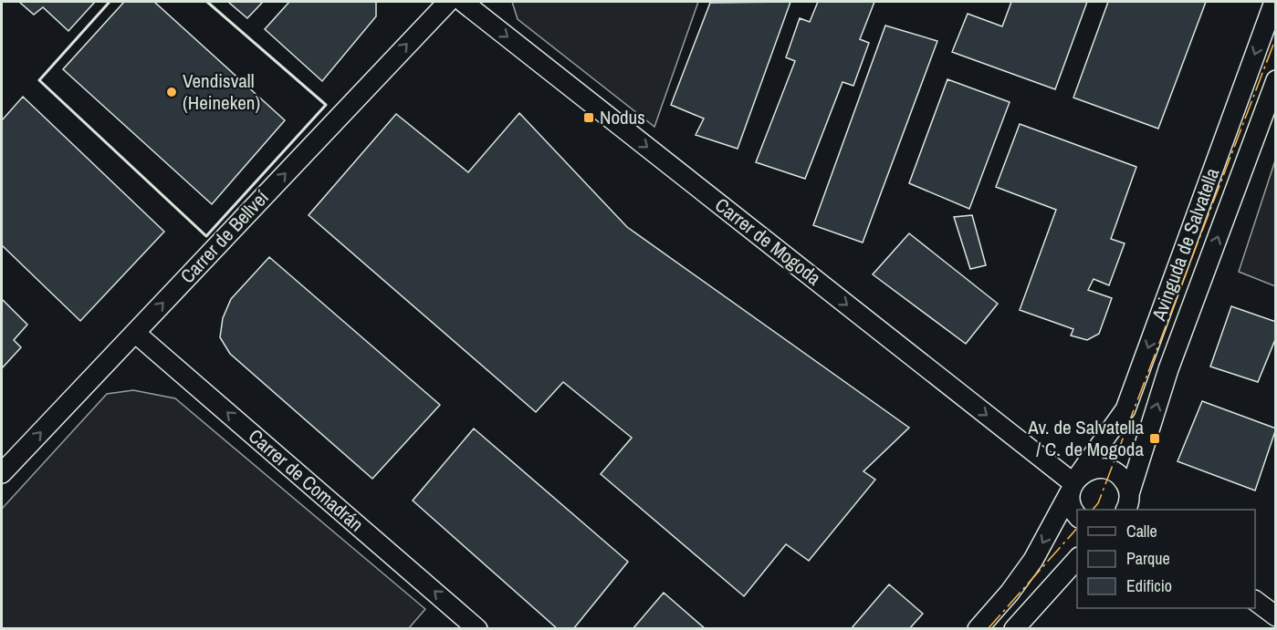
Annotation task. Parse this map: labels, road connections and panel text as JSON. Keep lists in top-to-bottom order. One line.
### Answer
{"streets":{"street":["Carrer de Bellveí","Carrer de Mogoda","Avinguda de Salvatella","Carrer de Comadrán"]},"crossings":[["Carrer de Bellveí","Carrer de Comadrán"],["Carrer de Mogoda","Avinguda de Salvatella"]],"one_way":["Carrer de Bellveí","Carrer de Mogoda","Carrer de Comadrán"],"places":{"other":["Vendisvall (Heineken)"],"transit":["Nodus","Av. de Salvatella / C. de Mogoda"]},"legend":["Calle","Parque","Edificio"]}
